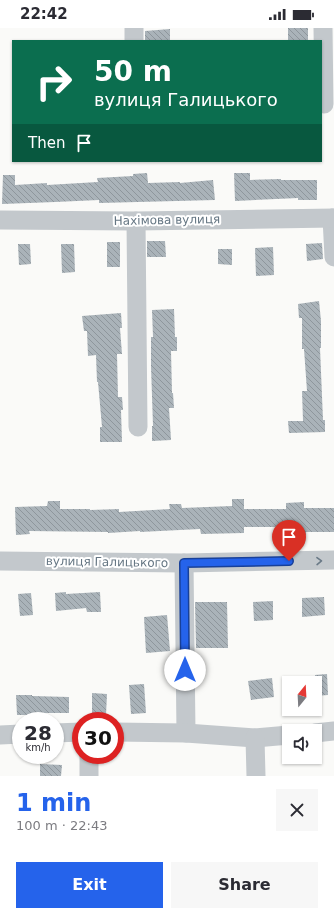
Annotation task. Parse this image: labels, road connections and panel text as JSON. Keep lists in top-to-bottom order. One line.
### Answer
{"streets":{"street":["Нахімова вулиця","вулиця Галицького"]},"one_way":["вулиця Галицького"],"north":"top","page":{"status":"22:42","turn":["50 m","вулиця Галицького"],"then":"Then","speed":"28 km/h","limit":"30","heading":["1 min","100 m · 22:43"],"buttons":["Exit","Share"]}}
